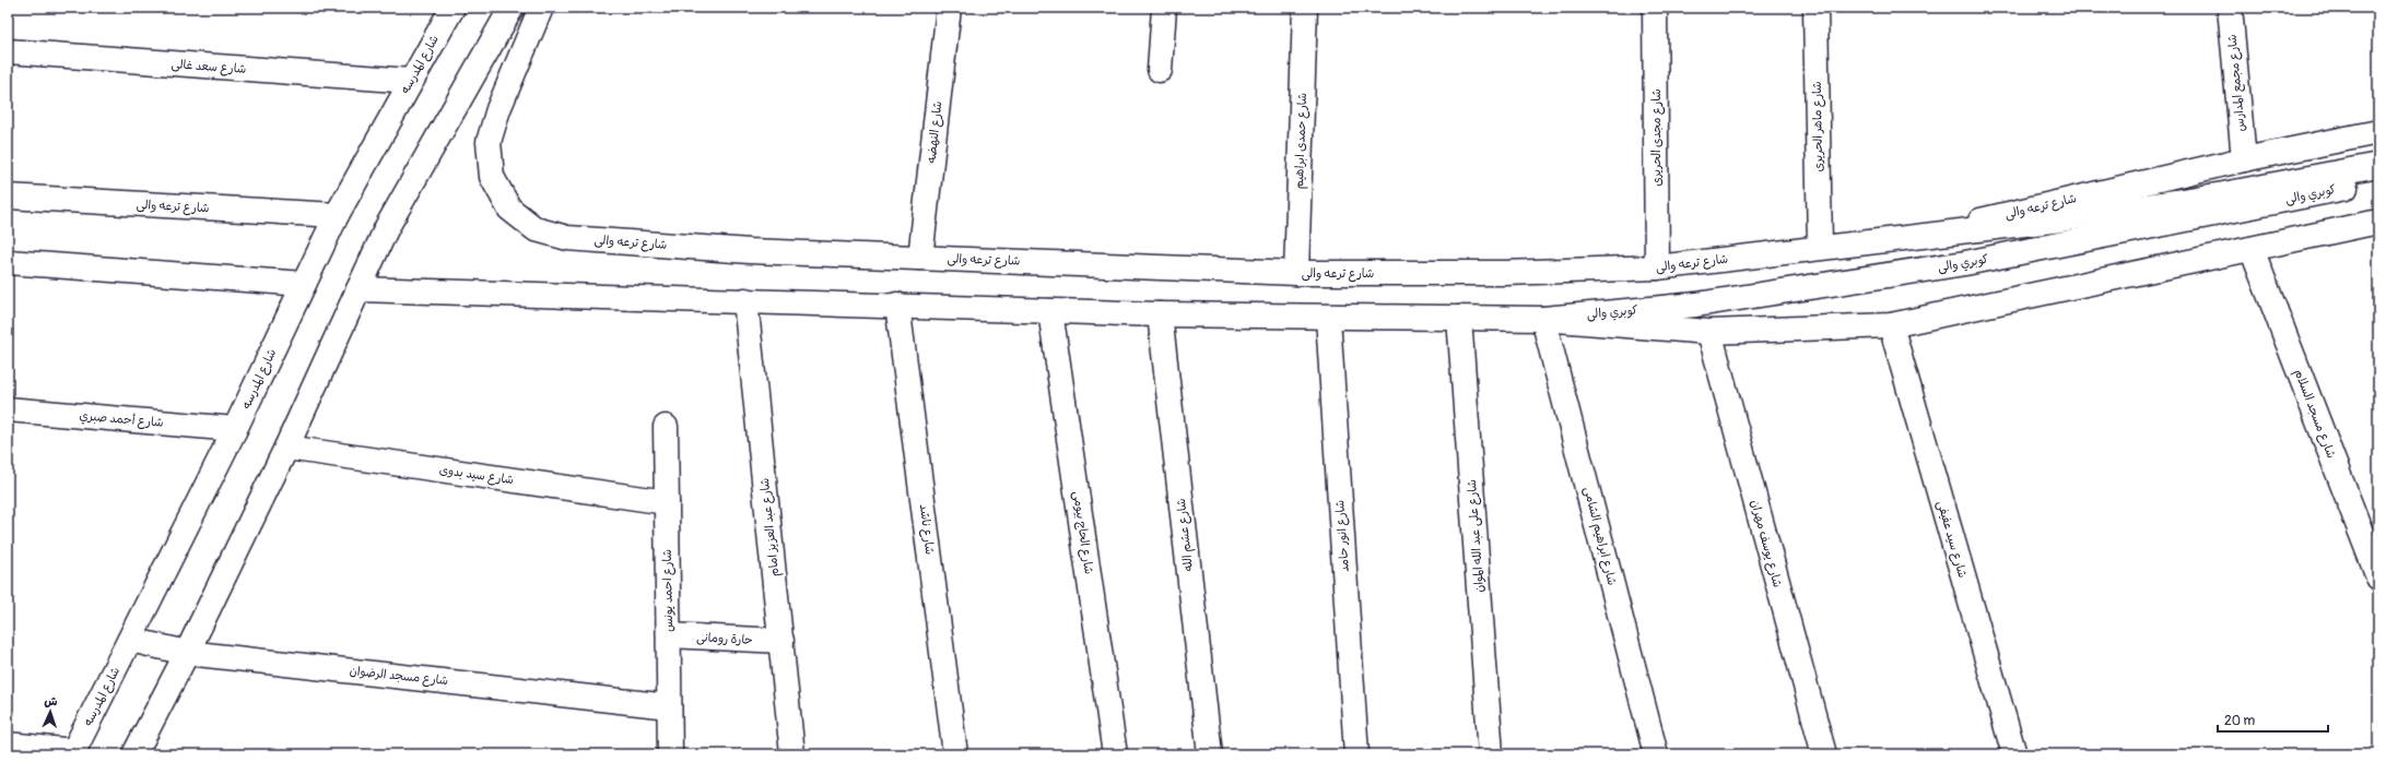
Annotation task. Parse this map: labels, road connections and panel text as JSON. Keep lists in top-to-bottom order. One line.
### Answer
{"streets":{"street":["شارع المدرسه","شارع سعد غالى","شارع مجمع المدارس","شارع ماهر الحريرى","شارع النهضه","شارع مجدى الحريرى","شارع حمدى ابراهيم","كوبري والى","شارع ترعه والى","شارع مسجد السلام","شارع أحمد صبري","شارع سيد بدوى","شارع عبد العزيز امام","شارع ناشد","شارع الحاج بيومى","شارع عشم الله","شارع انور حامد","شارع على عبد الله الموان","شارع ابراهيم الشامى","شارع سيد عفيفى","شارع يوسف مهران","شارع احمد يونس","حارة رومانى","شارع مسجد الرضوان"]},"crossings":[["شارع المدرسه","شارع سعد غالى"],["شارع المدرسه","شارع ترعه والى"],["شارع المدرسه","شارع أحمد صبري"],["شارع المدرسه","شارع مسجد الرضوان"],["شارع مجمع المدارس","شارع ترعه والى"],["شارع ماهر الحريرى","شارع ترعه والى"],["شارع النهضه","شارع ترعه والى"],["شارع مجدى الحريرى","شارع ترعه والى"],["شارع حمدى ابراهيم","شارع ترعه والى"],["كوبري والى","شارع ترعه والى"],["كوبري والى","شارع ابراهيم الشامى"],["شارع سيد بدوى","شارع احمد يونس"],["شارع عبد العزيز امام","حارة رومانى"],["شارع احمد يونس","حارة رومانى"],["شارع احمد يونس","شارع مسجد الرضوان"]],"scale_bar":"20 m","north":"top"}
